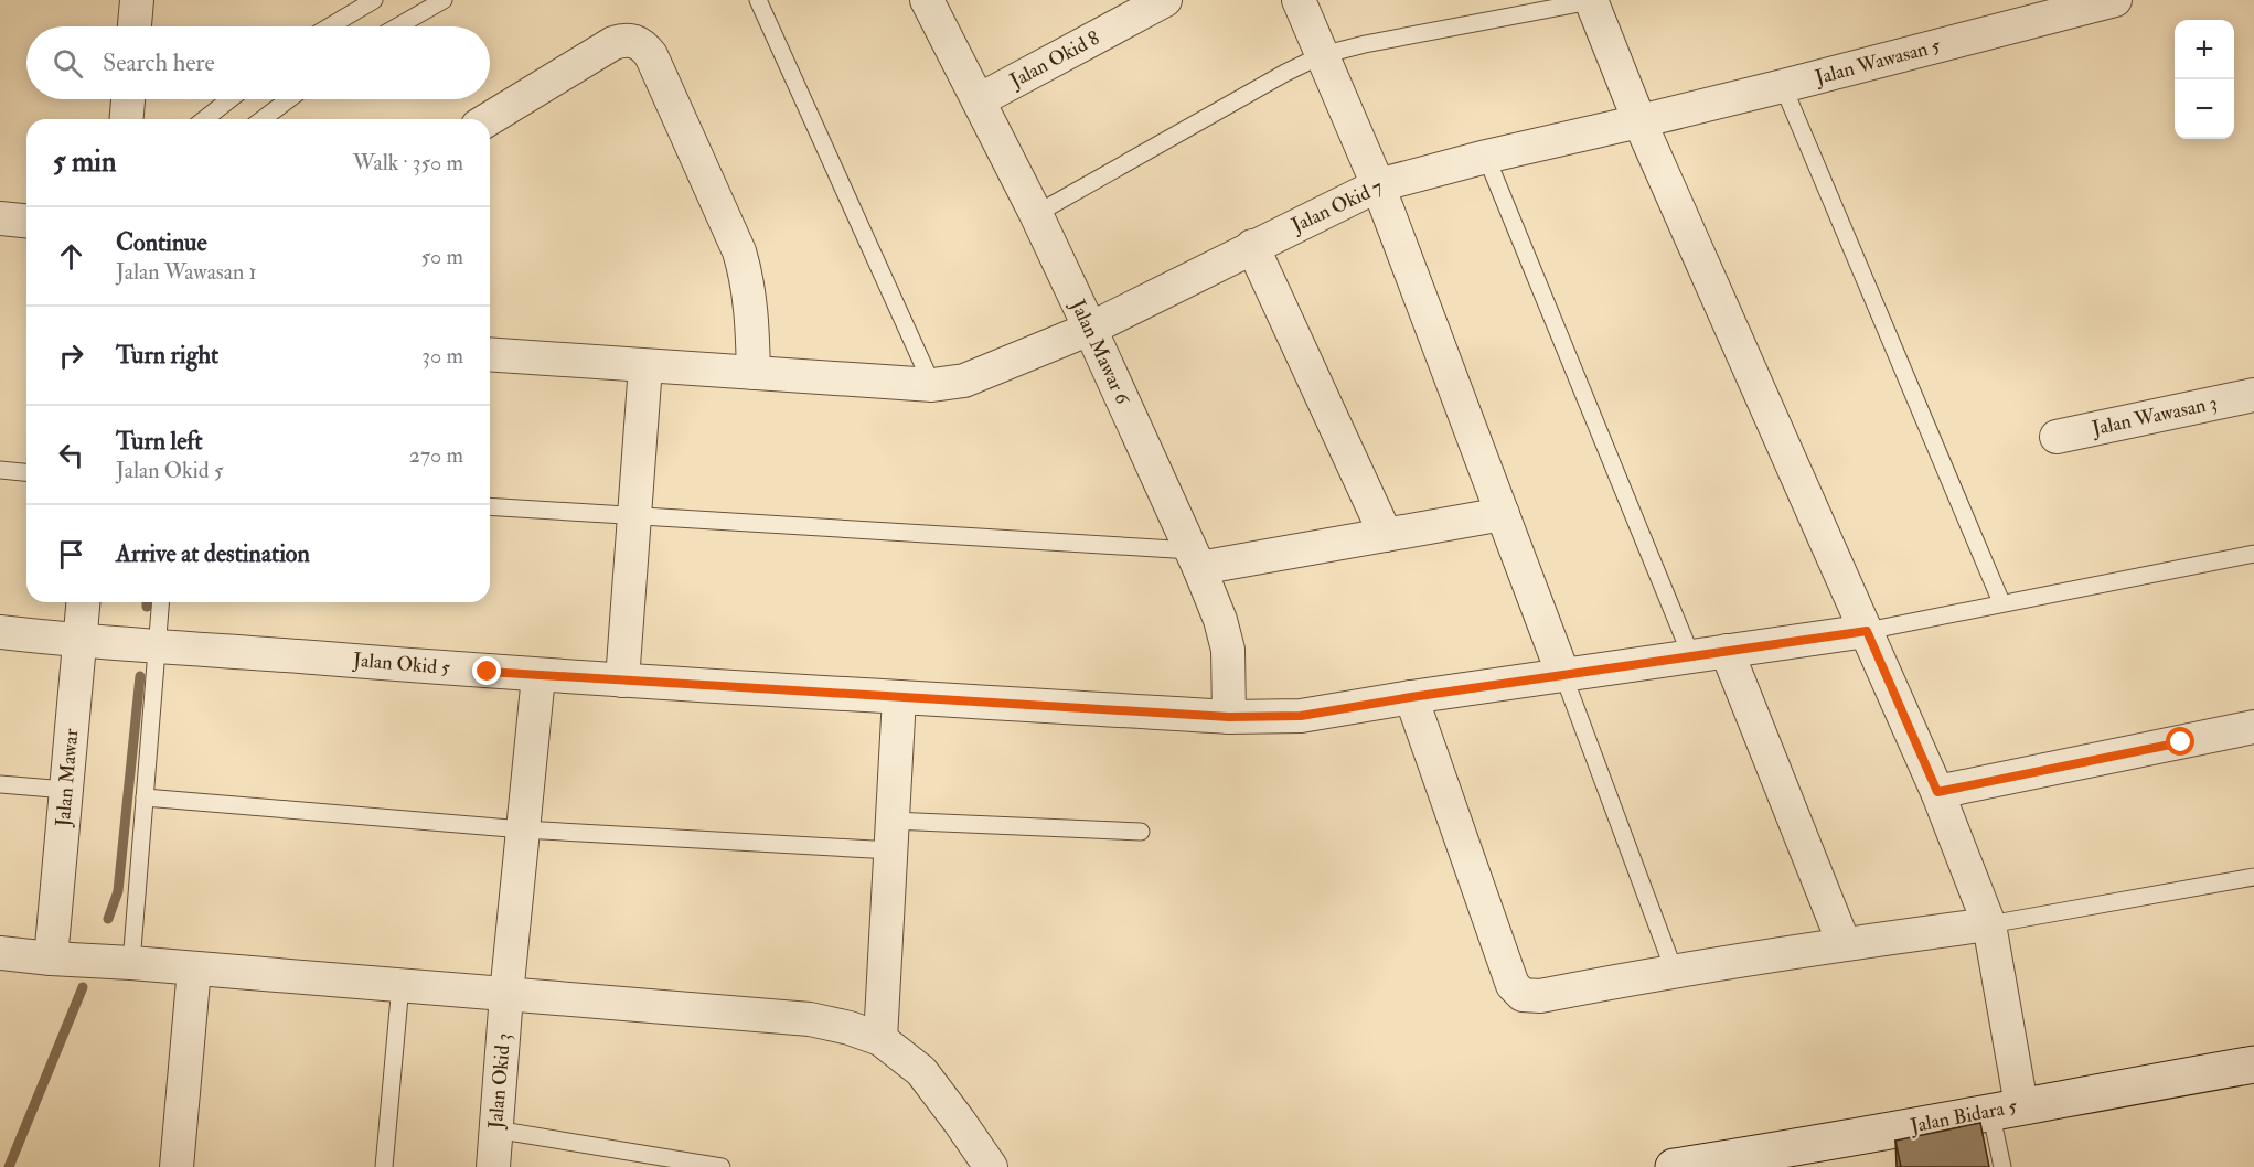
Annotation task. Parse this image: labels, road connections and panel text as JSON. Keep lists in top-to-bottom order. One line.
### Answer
{"streets":{"street":["Jalan Okid 8","Jalan Wawasan 5","Jalan Okid 7","Jalan Mawar 6","Jalan Wawasan 3","Jalan Okid 5","Jalan Mawar","Jalan Okid 3","Jalan Bidara 5"]},"crossings":[["Jalan Okid 8","Jalan Mawar 6"],["Jalan Wawasan 5","Jalan Okid 7"],["Jalan Okid 7","Jalan Mawar 6"],["Jalan Mawar 6","Jalan Okid 5"],["Jalan Okid 5","Jalan Mawar"],["Jalan Okid 5","Jalan Okid 3"]],"page":{"map_buttons":["+","−"],"search":"Search here","heading":["5 min","Walk · 350 m"],"list":[["Continue","Jalan Wawasan 1","50 m"],["Turn right","30 m"],["Turn left","Jalan Okid 5","270 m"],"Arrive at destination"]}}
